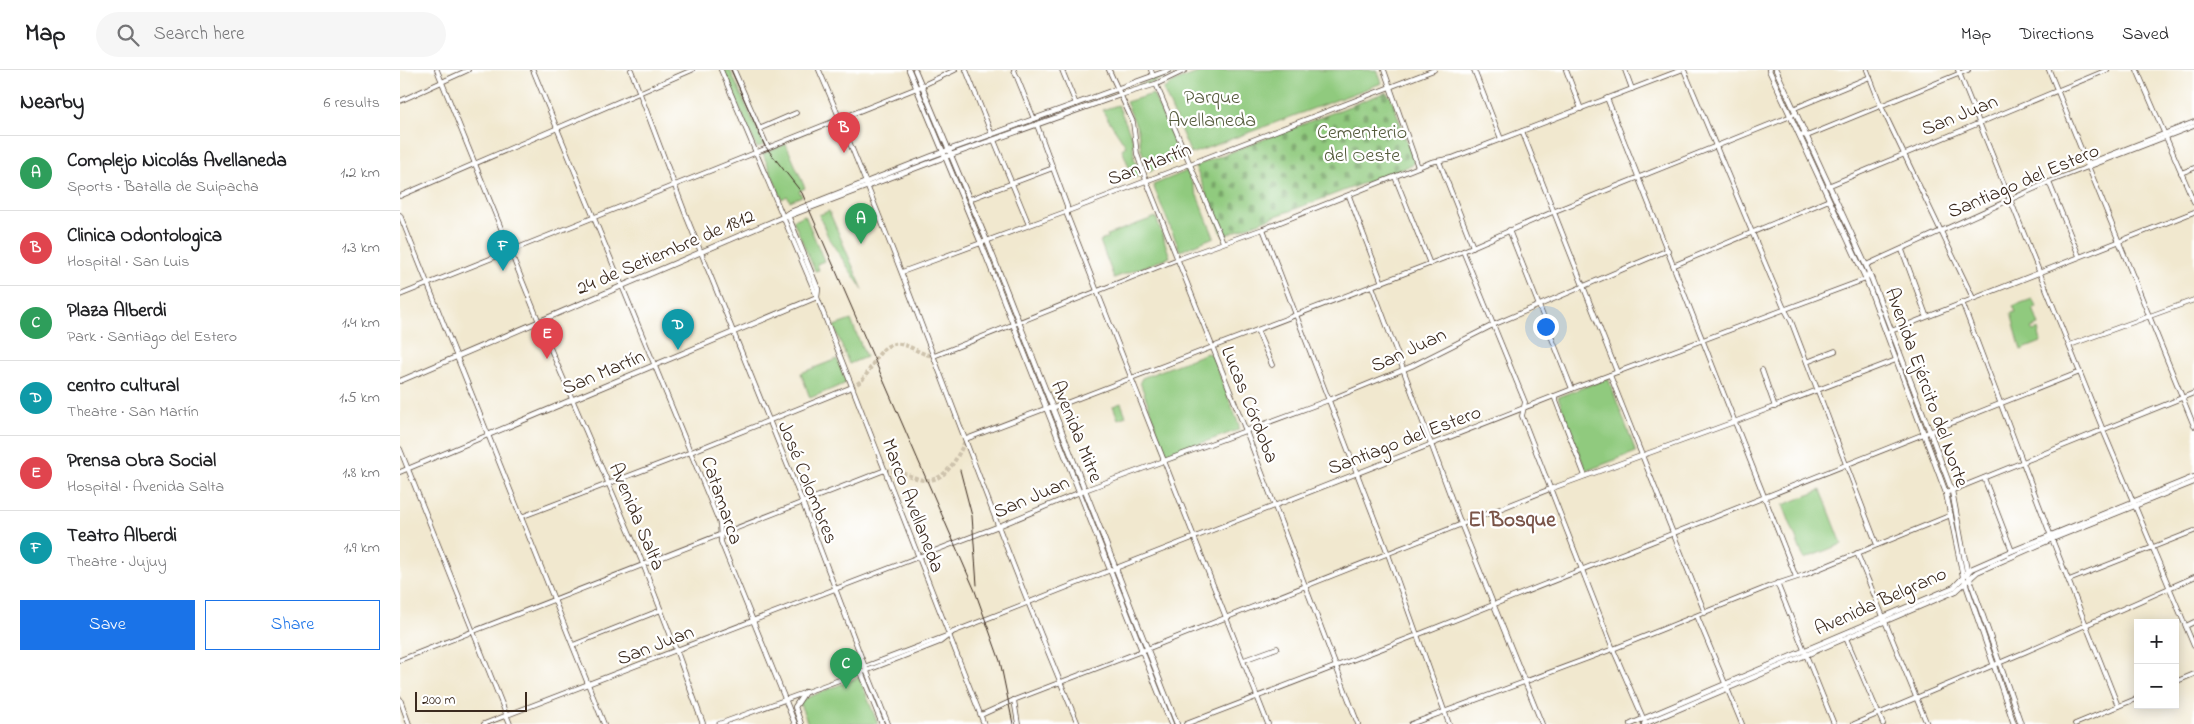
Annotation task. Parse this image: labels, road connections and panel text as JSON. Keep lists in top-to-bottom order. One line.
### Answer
{"streets":{"main road":["San Martín","24 de Setiembre de 1812","Avenida Ejército del Norte","Avenida Mitre","José Colombres","Catamarca","Marco Avellaneda","Avenida Salta","Avenida Belgrano"],"street":["San Juan","Santiago del Estero","Lucas Córdoba"]},"crossings":[["San Juan","Avenida Ejército del Norte"],["San Juan","Lucas Córdoba"],["San Juan","Avenida Mitre"],["San Juan","José Colombres"],["San Juan","Catamarca"],["San Juan","Marco Avellaneda"],["San Juan","Avenida Salta"],["San Martín","Lucas Córdoba"],["San Martín","Avenida Mitre"],["San Martín","José Colombres"],["San Martín","Catamarca"],["San Martín","Marco Avellaneda"],["San Martín","Avenida Salta"],["Santiago del Estero","Avenida Ejército del Norte"],["Santiago del Estero","Lucas Córdoba"],["Santiago del Estero","Avenida Mitre"],["Santiago del Estero","José Colombres"],["Santiago del Estero","Catamarca"],["Santiago del Estero","Marco Avellaneda"],["24 de Setiembre de 1812","Lucas Córdoba"],["24 de Setiembre de 1812","Avenida Mitre"],["24 de Setiembre de 1812","José Colombres"],["24 de Setiembre de 1812","Catamarca"],["24 de Setiembre de 1812","Marco Avellaneda"],["24 de Setiembre de 1812","Avenida Salta"],["Avenida Ejército del Norte","Avenida Belgrano"]],"districts":["El Bosque"],"parks":["Parque Avellaneda","Cementerio del Oeste"],"scale_bar":"200 m","page":{"header":"Map","search":"Search here","nav":["Map","Directions","Saved"],"heading":["Nearby","6 results"],"pins":["B","A","F","D","E","C"],"list":[{"mark":"A","name":"Complejo Nicolás Avellaneda","note":"Sports · Batalla de Suipacha","value":"1.2 km"},{"mark":"B","name":"Clinica Odontologica","note":"Hospital · San Luis","value":"1.3 km"},{"mark":"C","name":"Plaza Alberdi","note":"Park · Santiago del Estero","value":"1.4 km"},{"mark":"D","name":"centro cultural","note":"Theatre · San Martín","value":"1.5 km"},{"mark":"E","name":"Prensa Obra Social","note":"Hospital · Avenida Salta","value":"1.8 km"},{"mark":"F","name":"Teatro Alberdi","note":"Theatre · Jujuy","value":"1.9 km"}],"buttons":["Save","Share"],"map_buttons":["+","−"],"scale":"200 m"}}
